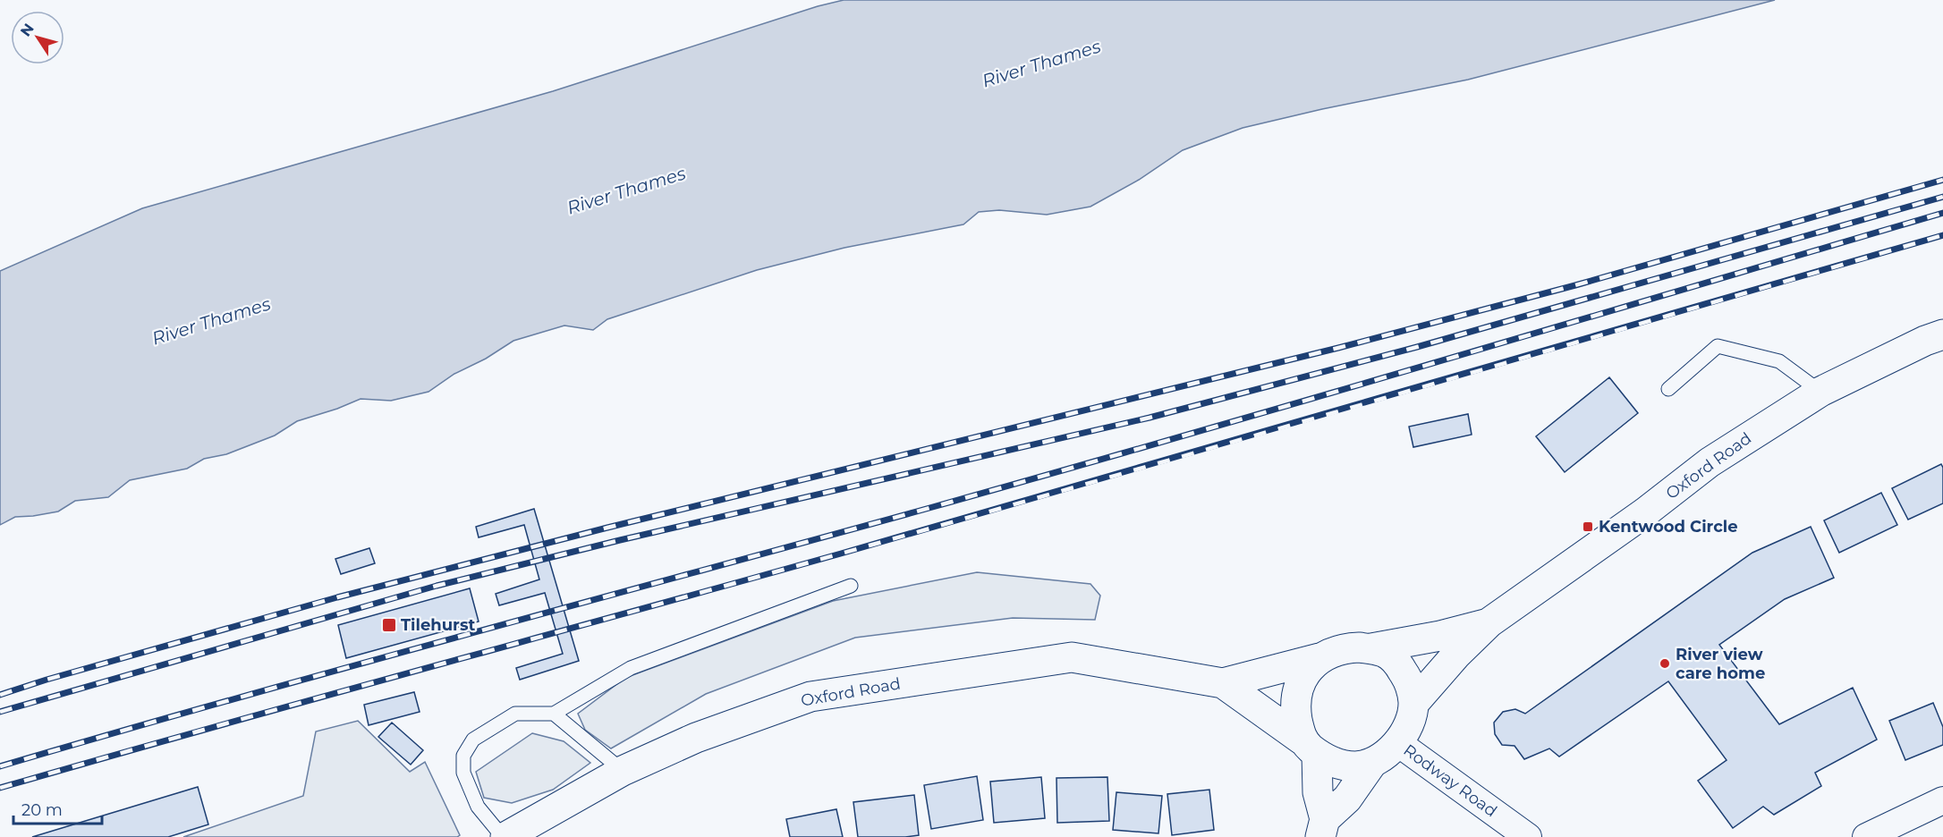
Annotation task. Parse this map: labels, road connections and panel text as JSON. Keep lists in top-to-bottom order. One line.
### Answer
{"streets":{"main road":["Oxford Road"],"street":["Rodway Road"]},"crossings":[["Oxford Road","Rodway Road"]],"water":["River Thames"],"places":{"transit":["Kentwood Circle","Tilehurst"],"other":["River view care home"]},"scale_bar":"20 m","north":"top left"}
